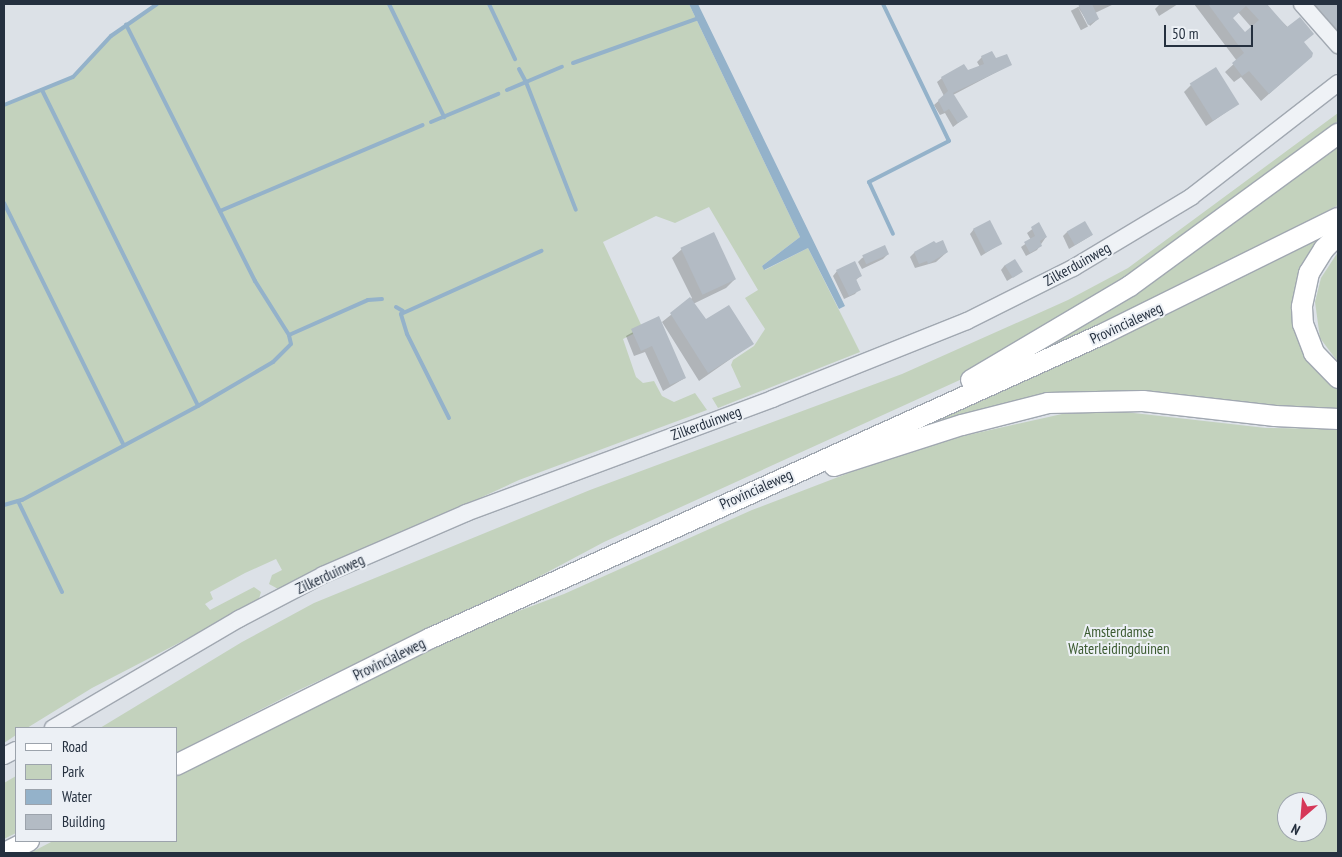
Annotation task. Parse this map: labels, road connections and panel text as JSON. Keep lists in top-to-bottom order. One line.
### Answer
{"streets":{"main road":["Provincialeweg"],"street":["Zilkerduinweg"]},"parks":["Amsterdamse Waterleidingduinen"],"legend":["Road","Park","Water","Building"],"scale_bar":"50 m","north":"bottom left"}
